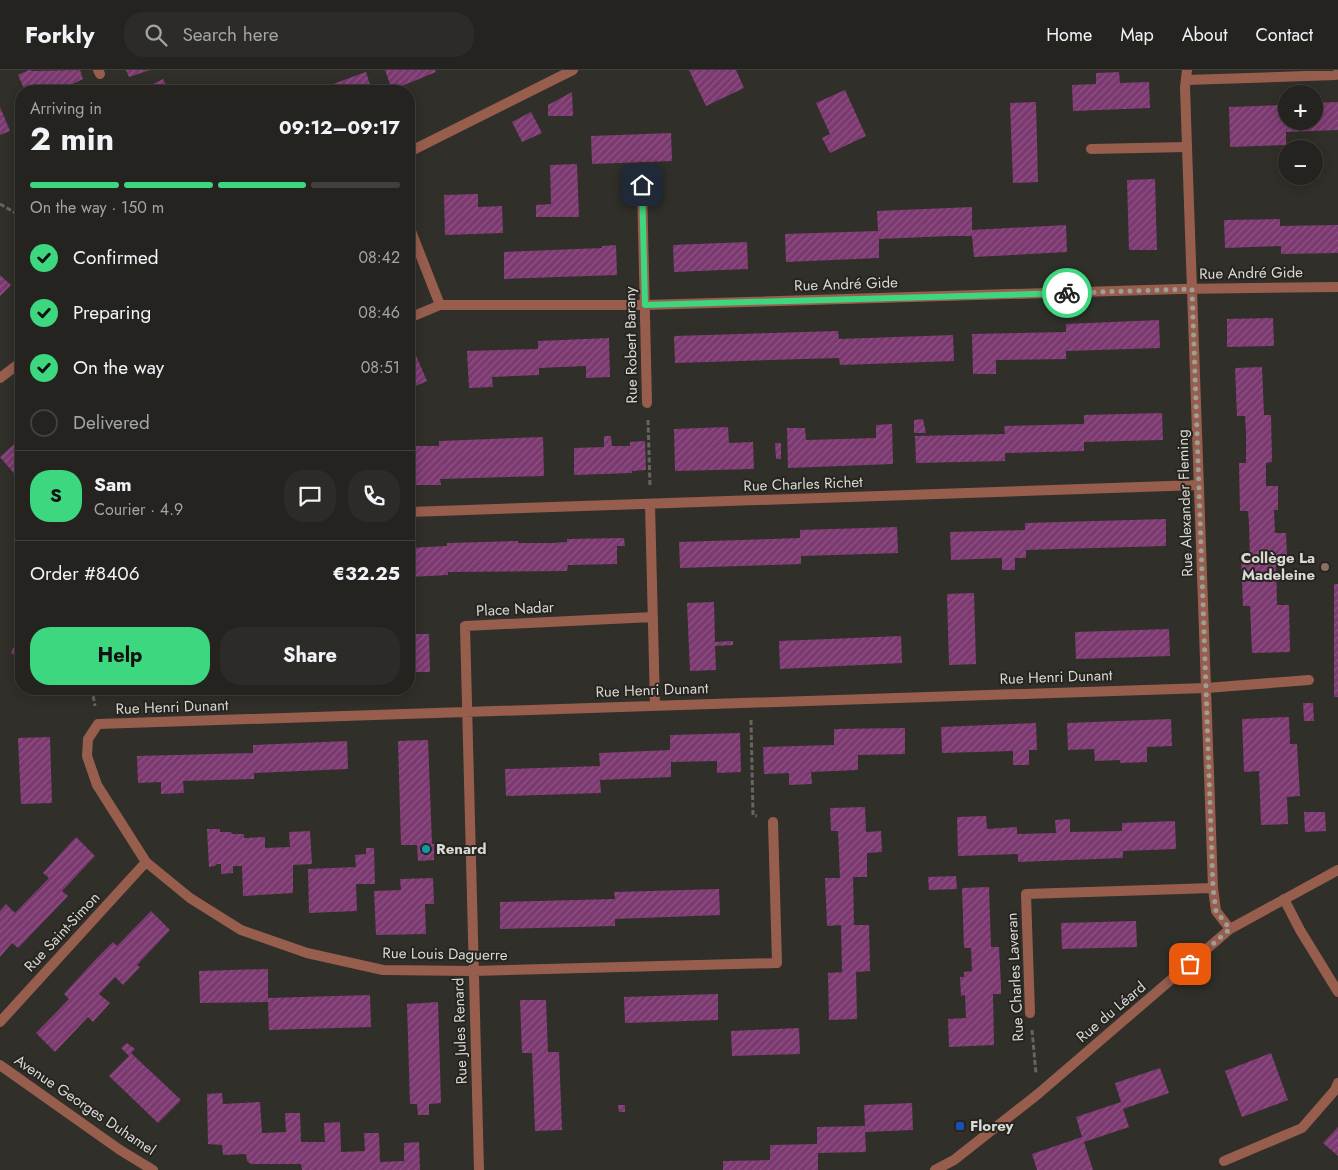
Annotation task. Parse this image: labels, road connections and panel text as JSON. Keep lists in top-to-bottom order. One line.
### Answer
{"streets":{"street":["Rue André Gide","Rue Robert Barany","Rue Charles Richet","Rue Alexander Fleming","Place Nadar","Rue Henri Dunant","Rue Saint-Simon","Rue Louis Daguerre","Rue Charles Laveran","Rue du Léard","Rue Jules Renard","Avenue Georges Duhamel"]},"crossings":[["Rue André Gide","Rue Robert Barany"],["Rue André Gide","Rue Alexander Fleming"],["Rue Robert Barany","Rue Charles Richet"],["Rue Charles Richet","Rue Alexander Fleming"],["Rue Alexander Fleming","Rue Henri Dunant"],["Rue Alexander Fleming","Rue Charles Laveran"],["Rue Alexander Fleming","Rue du Léard"],["Place Nadar","Rue Henri Dunant"],["Place Nadar","Rue Jules Renard"],["Rue Henri Dunant","Rue Louis Daguerre"],["Rue Henri Dunant","Rue Jules Renard"],["Rue Saint-Simon","Rue Louis Daguerre"],["Rue Louis Daguerre","Rue Jules Renard"],["Rue Charles Laveran","Rue du Léard"]],"places":{"other":["Collège La Madeleine","Renard"],"transit":["Florey"]},"page":{"header":"Forkly","search":"Search here","nav":["Home","Map","About","Contact"],"map_buttons":["+","−"],"heading":["2 min","Arriving in","09:12–09:17"],"panel":["Sam","Courier · 4.9","Order #8406","€32.25"],"bar":"On the way · 150 m","list":[["Confirmed","08:42"],["Preparing","08:46"],["On the way","08:51"],"Delivered"],"round":"S","buttons":["Help","Share"]}}
